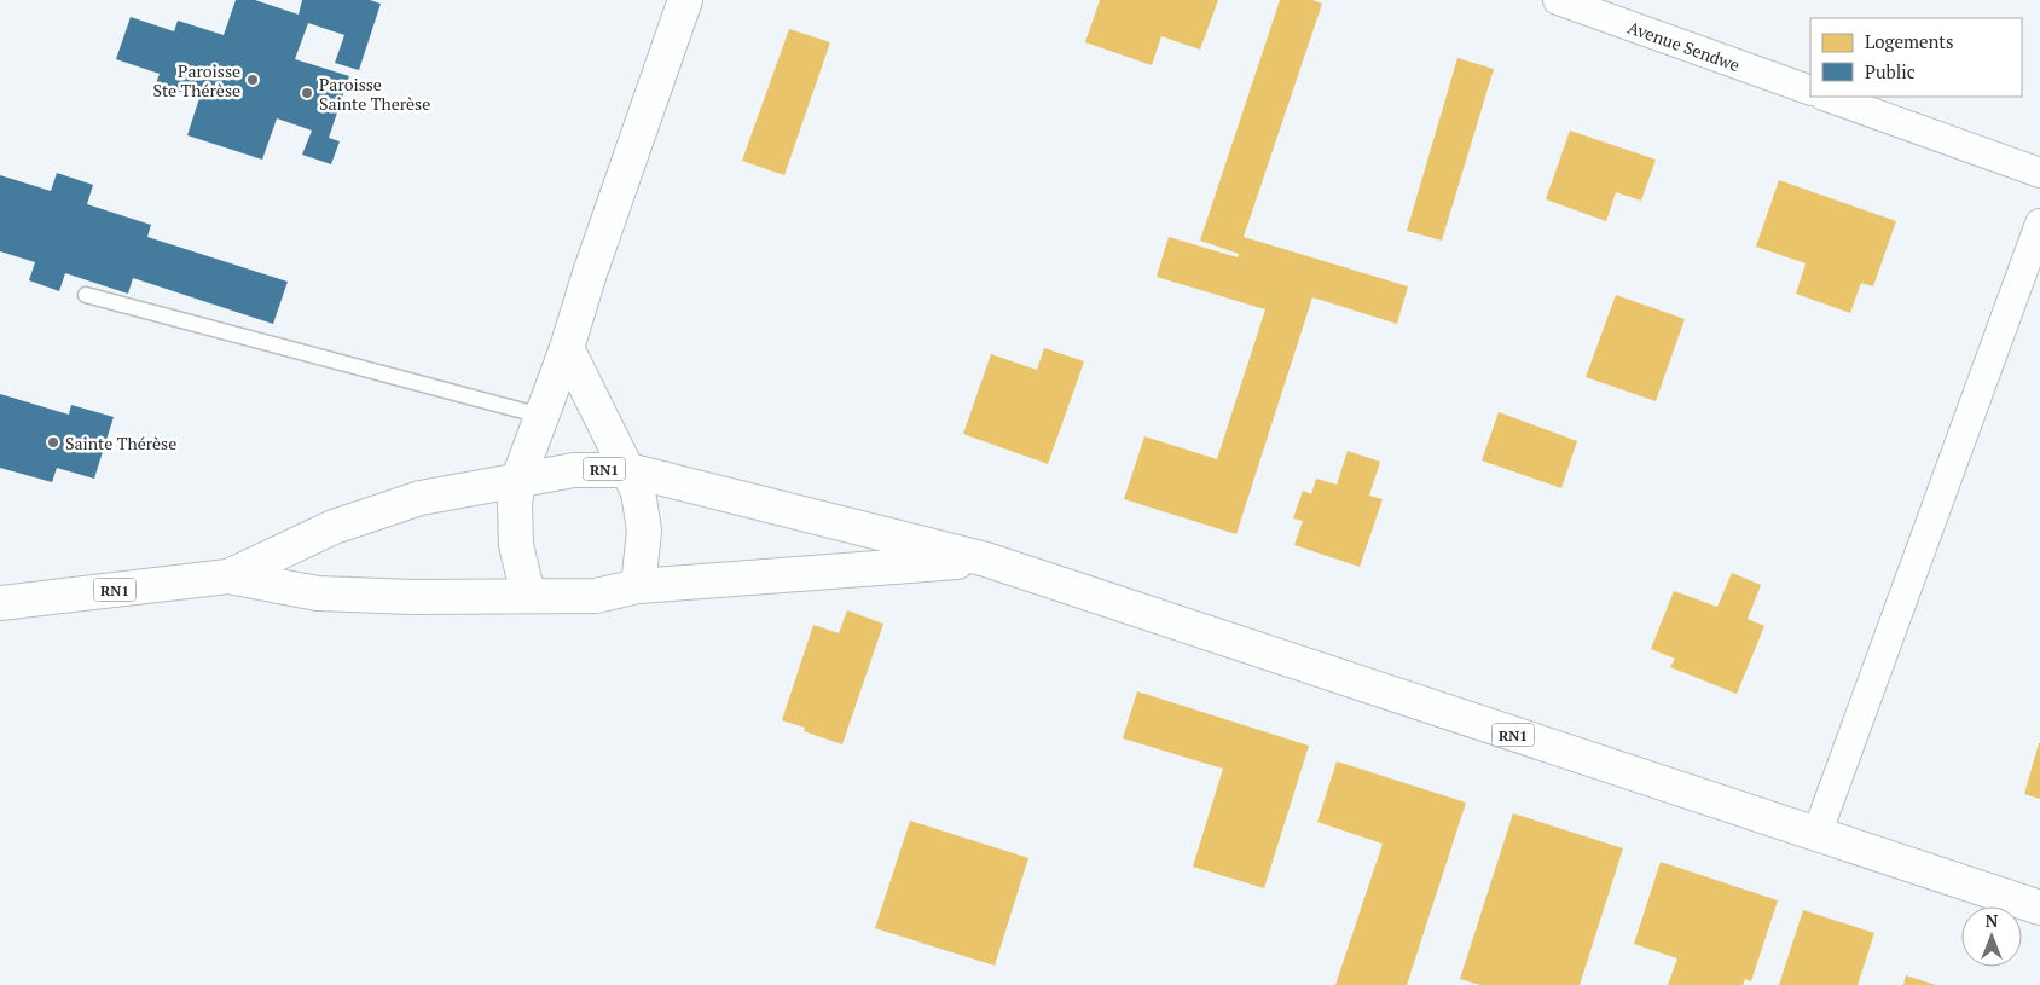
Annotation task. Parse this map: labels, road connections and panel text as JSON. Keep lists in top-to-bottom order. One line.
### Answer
{"streets":{"main road":["RN1"],"street":["Avenue Sendwe"]},"places":["Paroisse Ste Thérèse","Paroisse Sainte Therèse","Sainte Thérèse"],"legend":["Logements","Public"],"north":"top"}
